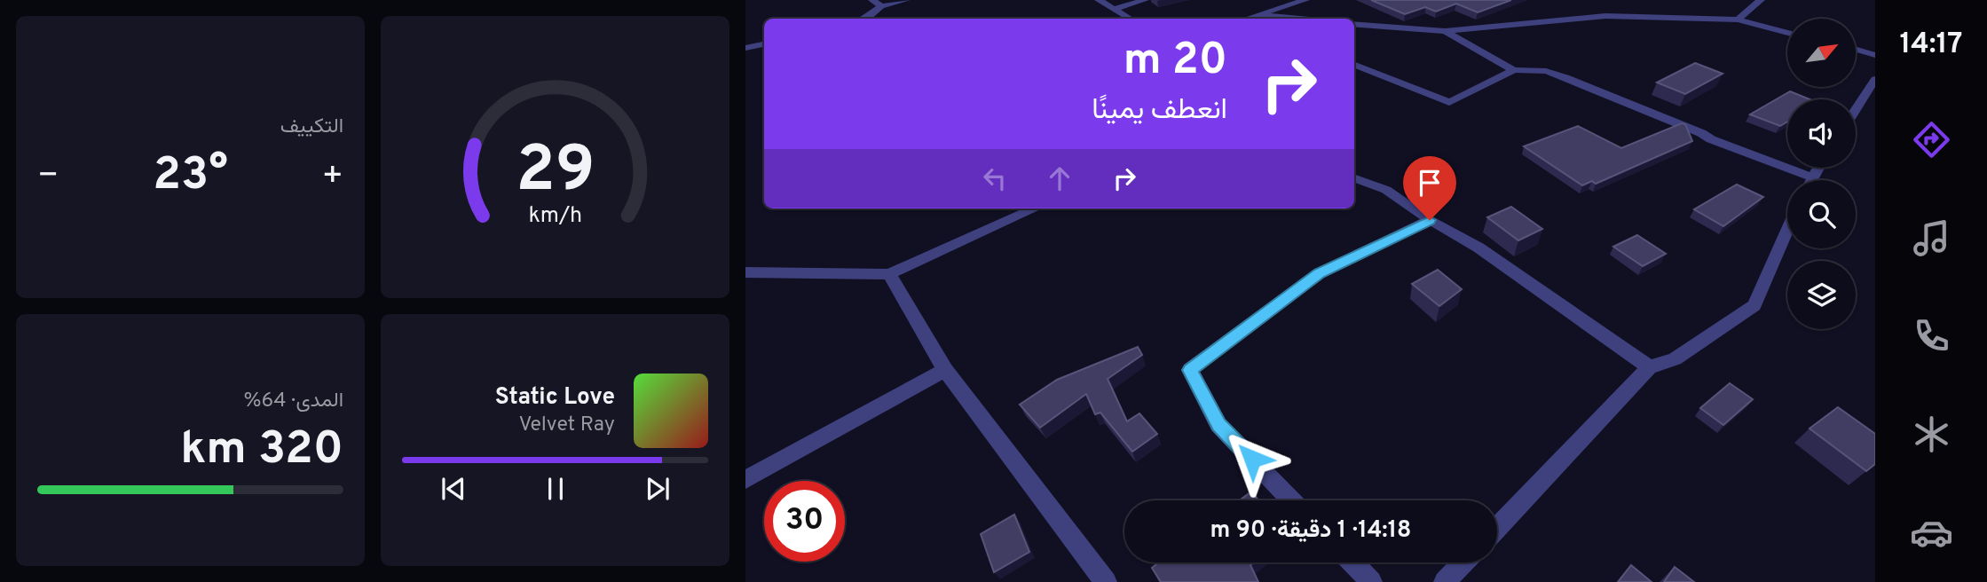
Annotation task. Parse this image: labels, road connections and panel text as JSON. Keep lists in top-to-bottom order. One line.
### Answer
{"north":"top right","page":{"tabs":"14:17","tile":["التكييف",["المدى · 64%","320 km"]],"turn":["20 m","انعطف يمينًا"],"heat":["−","23°","+"],"song":["Static Love","Velvet Ray"],"limit":"30","trip":"14:18 · 1 دقيقة · 90 m","gauge":["29","km/h"]}}
